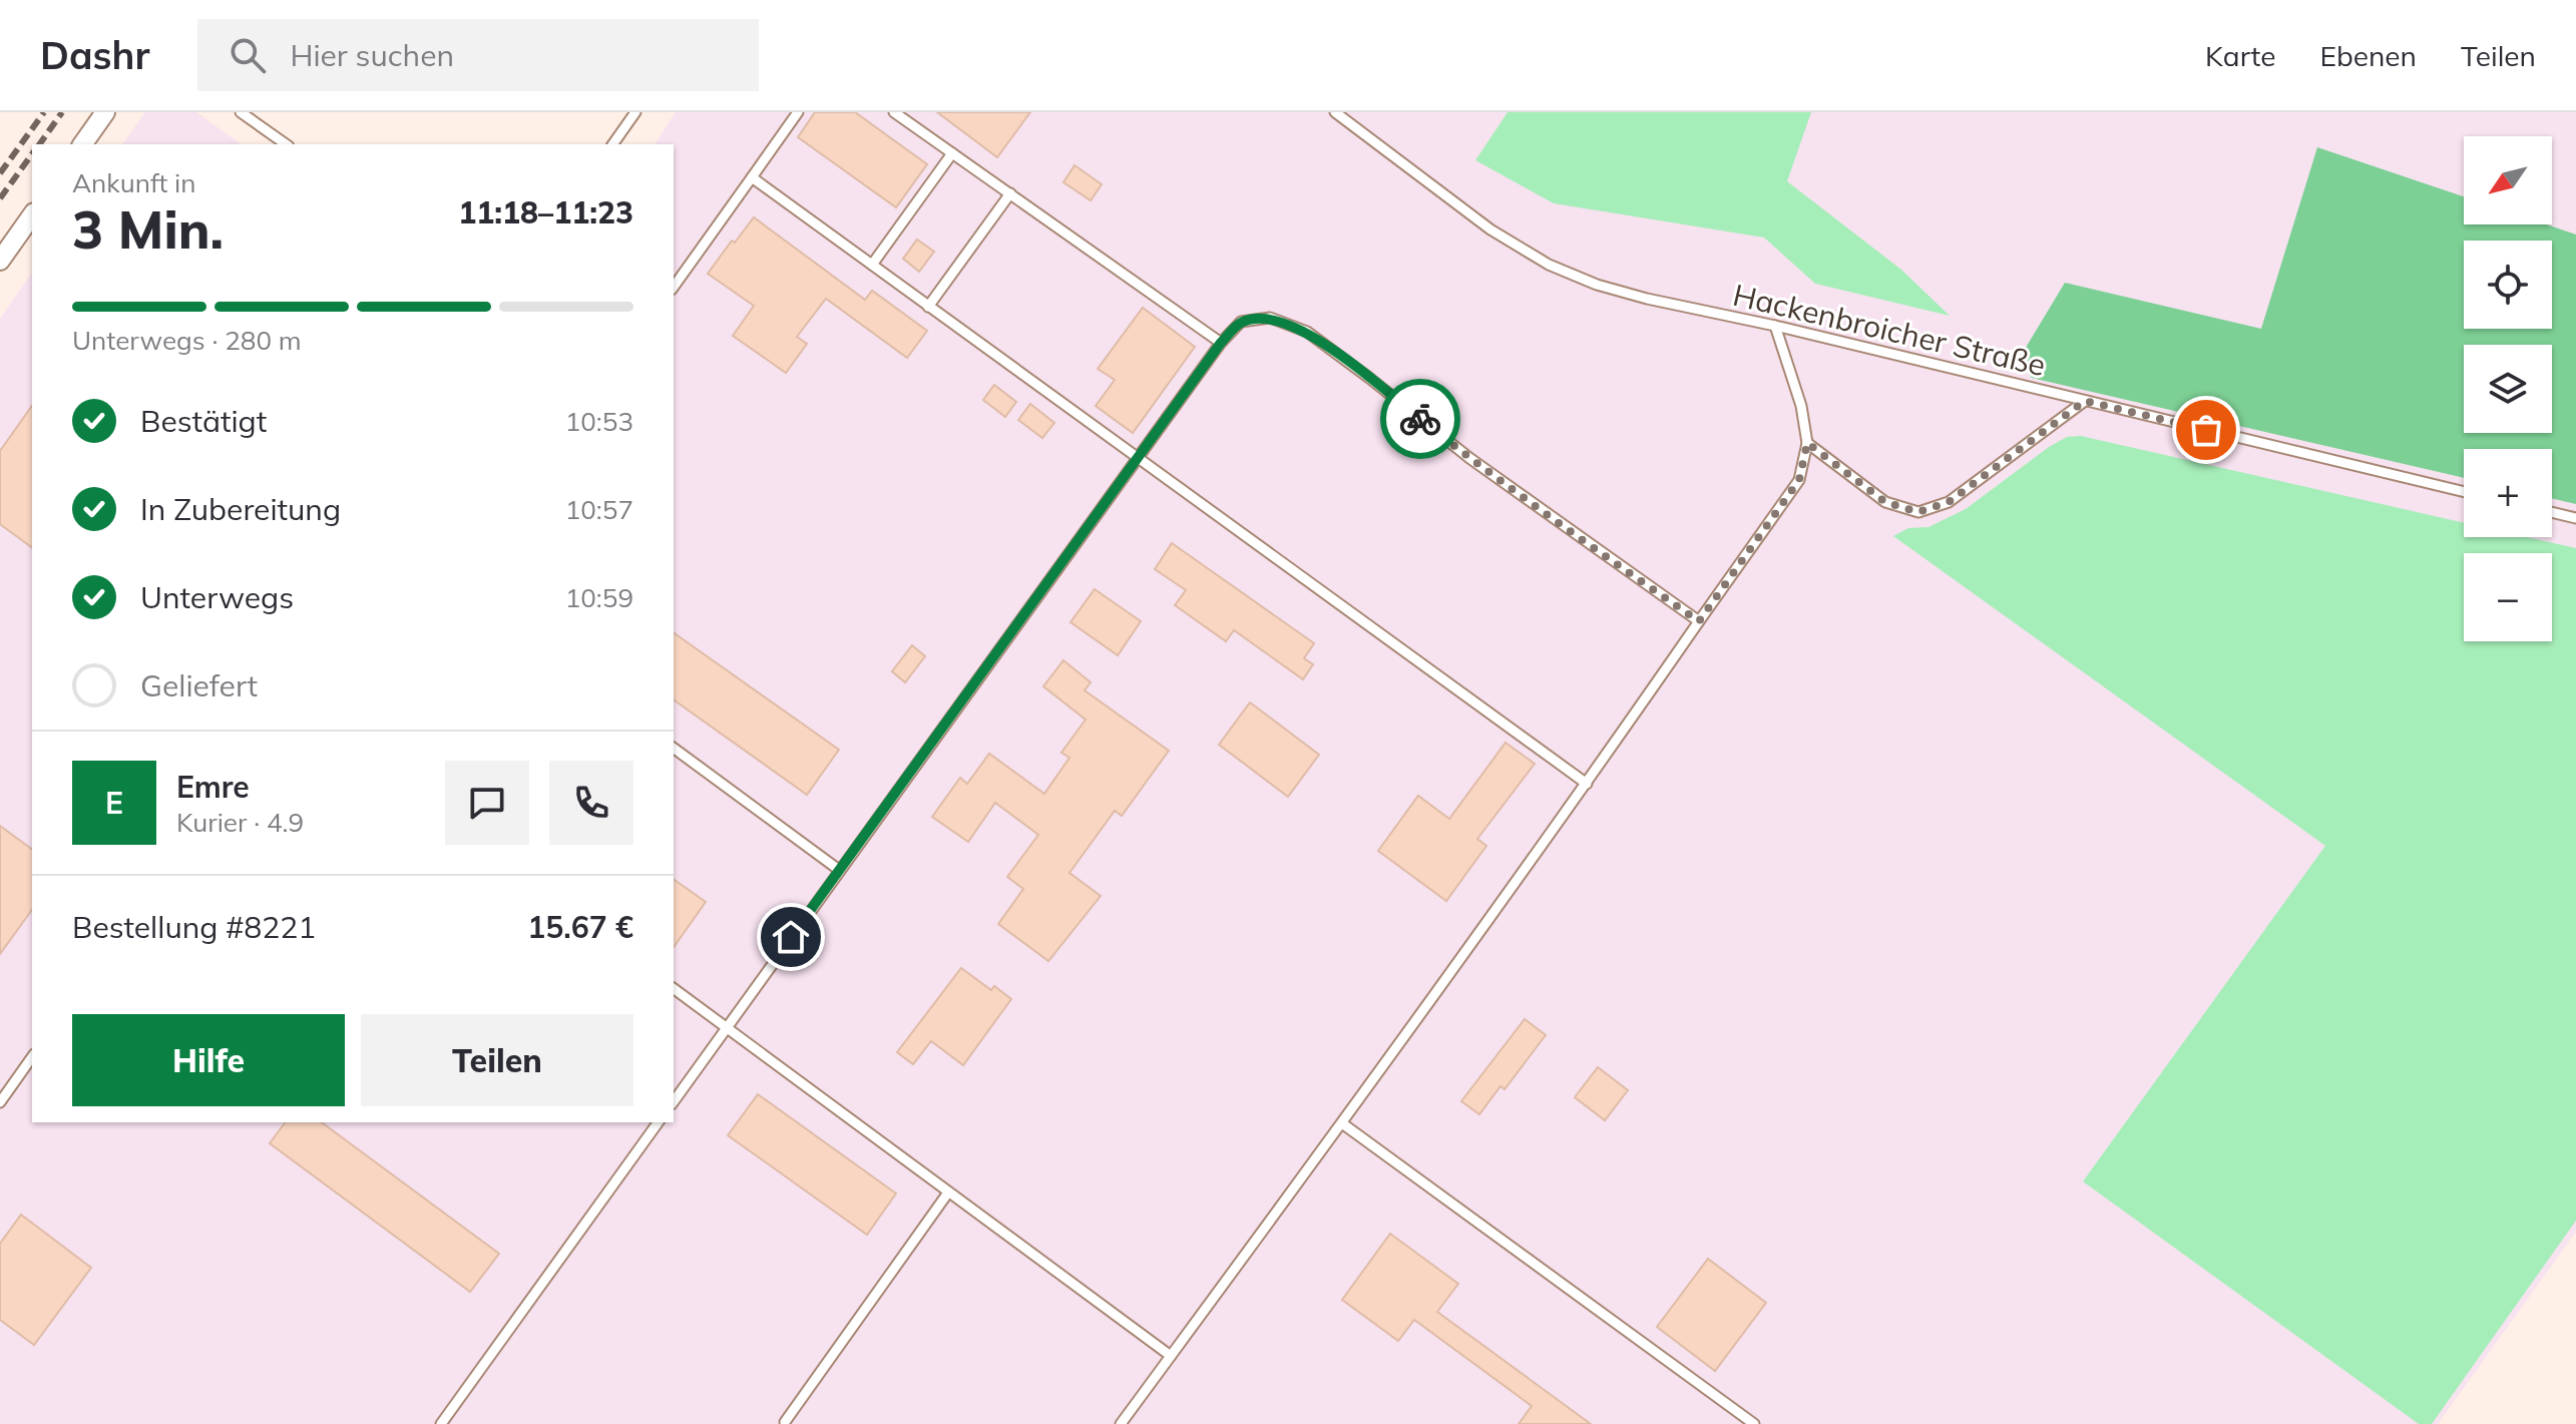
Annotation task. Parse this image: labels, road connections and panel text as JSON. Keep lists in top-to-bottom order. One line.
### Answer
{"streets":{"lane":["Hackenbroicher Straße"]},"north":"bottom left","page":{"header":"Dashr","search":"Hier suchen","nav":["Karte","Ebenen","Teilen"],"map_buttons":["+","−"],"heading":["3 Min.","Ankunft in","11:18–11:23"],"panel":["Emre","Kurier · 4.9","Bestellung #8221","15.67 €"],"bar":"Unterwegs · 280 m","list":[["Bestätigt","10:53"],["In Zubereitung","10:57"],["Unterwegs","10:59"],"Geliefert"],"round":"E","buttons":["Hilfe","Teilen"]}}
